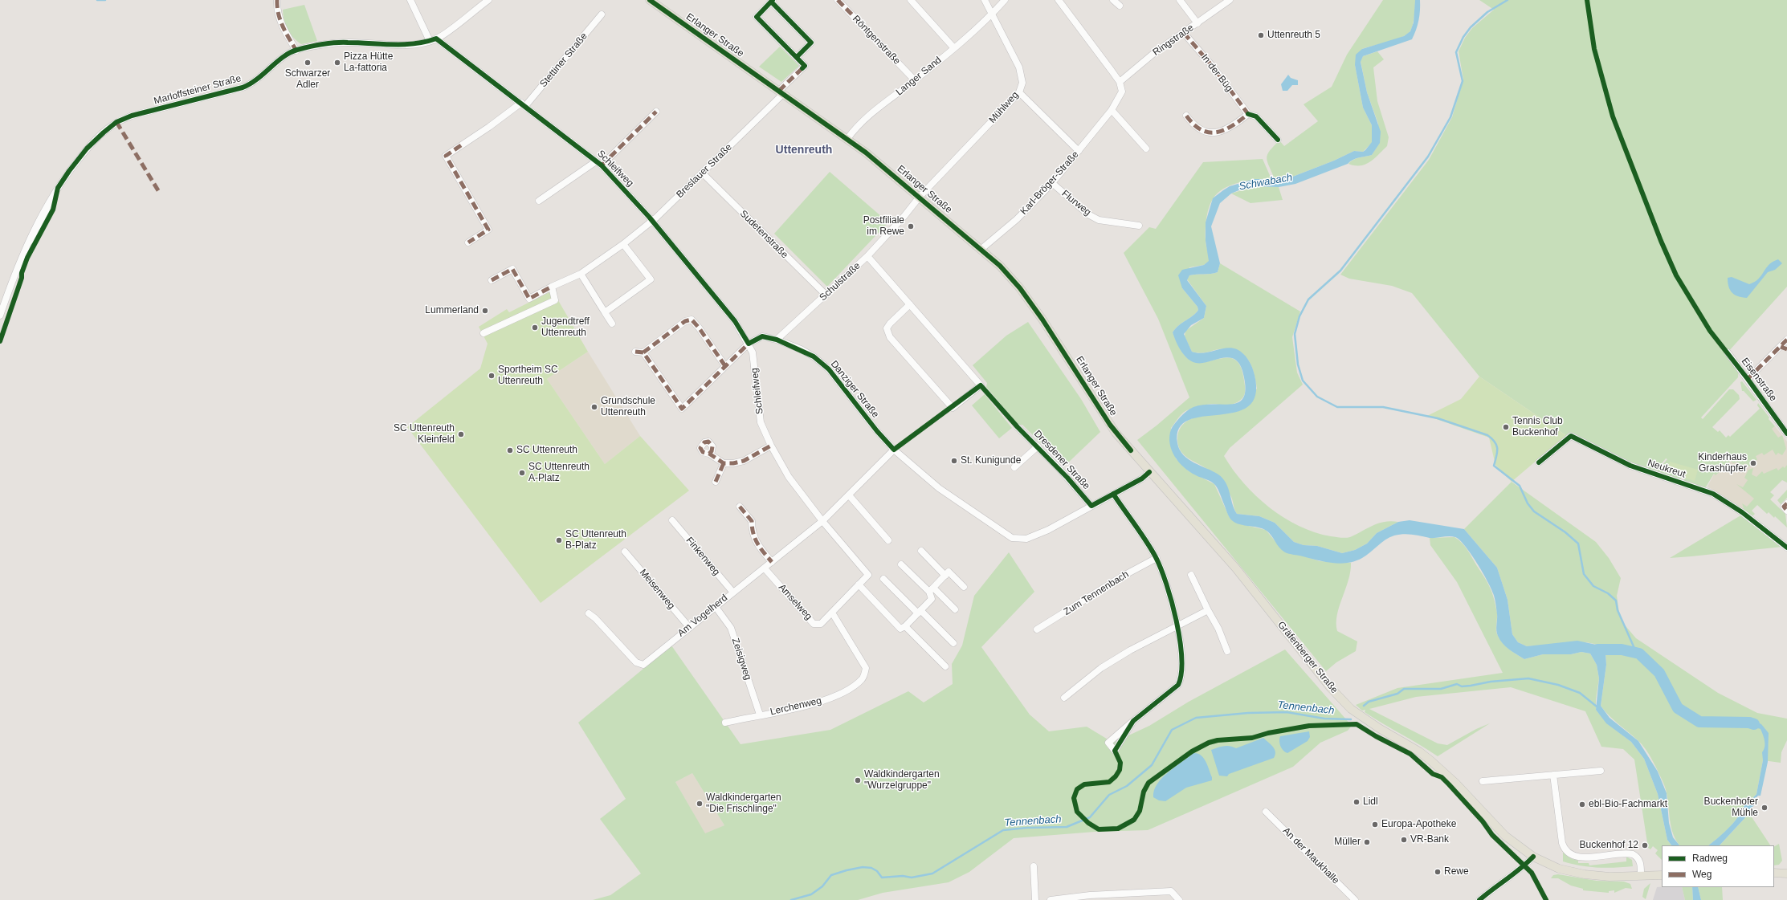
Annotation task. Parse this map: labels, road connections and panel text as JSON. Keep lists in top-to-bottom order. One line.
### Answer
{"streets":{"main road":["Erlanger Straße","Gräfenberger Straße"],"street":["Röntgenstraße","Ringstraße","Stettiner Straße","In der Büg","Langer Sand","Marloffsteiner Straße","Mühlweg","Schleifweg","Breslauer Straße","Karl-Bröger-Straße","Flurweg","Sudetenstraße","Schulstraße","Eisenstraße","Danziger Straße","Dresdener Straße","Neukreut","Finkenweg","Meisenweg","Zum Tennenbach","Amselweg","Am Vogelherd","Zeisigweg","Lerchenweg","An der Maukhalle"]},"crossings":[["Erlanger Straße","Langer Sand"],["Erlanger Straße","Mühlweg"],["Erlanger Straße","Breslauer Straße"],["Erlanger Straße","Karl-Bröger-Straße"],["Erlanger Straße","Schulstraße"],["Erlanger Straße","Danziger Straße"],["Erlanger Straße","Gräfenberger Straße"],["Röntgenstraße","Langer Sand"],["Ringstraße","In der Büg"],["Ringstraße","Karl-Bröger-Straße"],["Stettiner Straße","Schleifweg"],["Langer Sand","Mühlweg"],["Marloffsteiner Straße","Schleifweg"],["Mühlweg","Schulstraße"],["Schleifweg","Breslauer Straße"],["Schleifweg","Amselweg"],["Schleifweg","Am Vogelherd"],["Breslauer Straße","Sudetenstraße"],["Karl-Bröger-Straße","Flurweg"],["Sudetenstraße","Schulstraße"],["Schulstraße","Danziger Straße"],["Danziger Straße","Dresdener Straße"],["Danziger Straße","Am Vogelherd"],["Danziger Straße","Gräfenberger Straße"],["Finkenweg","Am Vogelherd"],["Meisenweg","Am Vogelherd"],["Amselweg","Am Vogelherd"],["Amselweg","Lerchenweg"],["Am Vogelherd","Zeisigweg"],["Zeisigweg","Lerchenweg"]],"districts":["Uttenreuth"],"water":["Schwabach","Tennenbach"],"places":["Uttenreuth 5","Schwarzer Adler","Pizza Hütte La-fattoria","Postfiliale im Rewe","Lummerland","Jugendtreff Uttenreuth","Sportheim SC Uttenreuth","Grundschule Uttenreuth","Tennis Club Buckenhof","SC Uttenreuth Kleinfeld","SC Uttenreuth","St. Kunigunde","Kinderhaus Grashüpfer","SC Uttenreuth A-Platz","SC Uttenreuth B-Platz","Waldkindergarten \"Wurzelgruppe\"","Lidl","Waldkindergarten \"Die Frischlinge\"","ebl-Bio-Fachmarkt","Buckenhofer Mühle","Europa-Apotheke","VR-Bank","Müller","Buckenhof 12","Rewe"],"legend":["Radweg","Weg"]}
